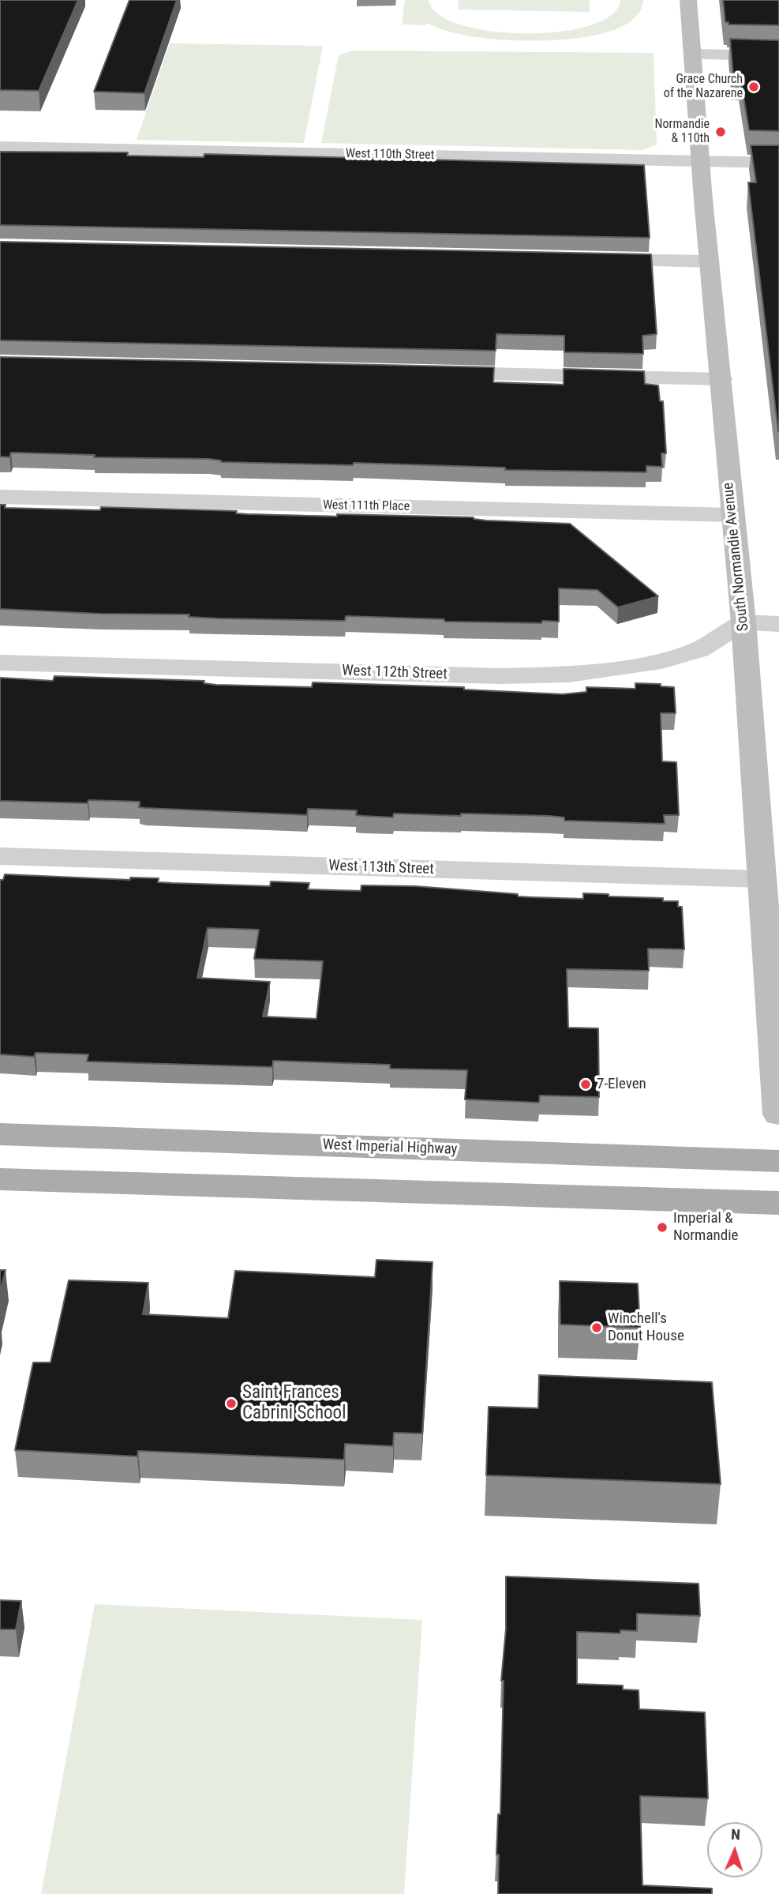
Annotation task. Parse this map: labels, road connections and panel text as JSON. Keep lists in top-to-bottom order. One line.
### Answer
{"streets":{"main road":["South Normandie Avenue","West Imperial Highway"],"street":["West 110th Street","West 111th Place","West 112th Street","West 113th Street"]},"crossings":[["West 110th Street","South Normandie Avenue"],["West 111th Place","South Normandie Avenue"],["South Normandie Avenue","West 112th Street"],["South Normandie Avenue","West 113th Street"]],"places":["Grace Church of the Nazarene","Normandie & 110th","7-Eleven","Imperial & Normandie","Winchell's Donut House","Saint Frances Cabrini School"],"north":"top"}
